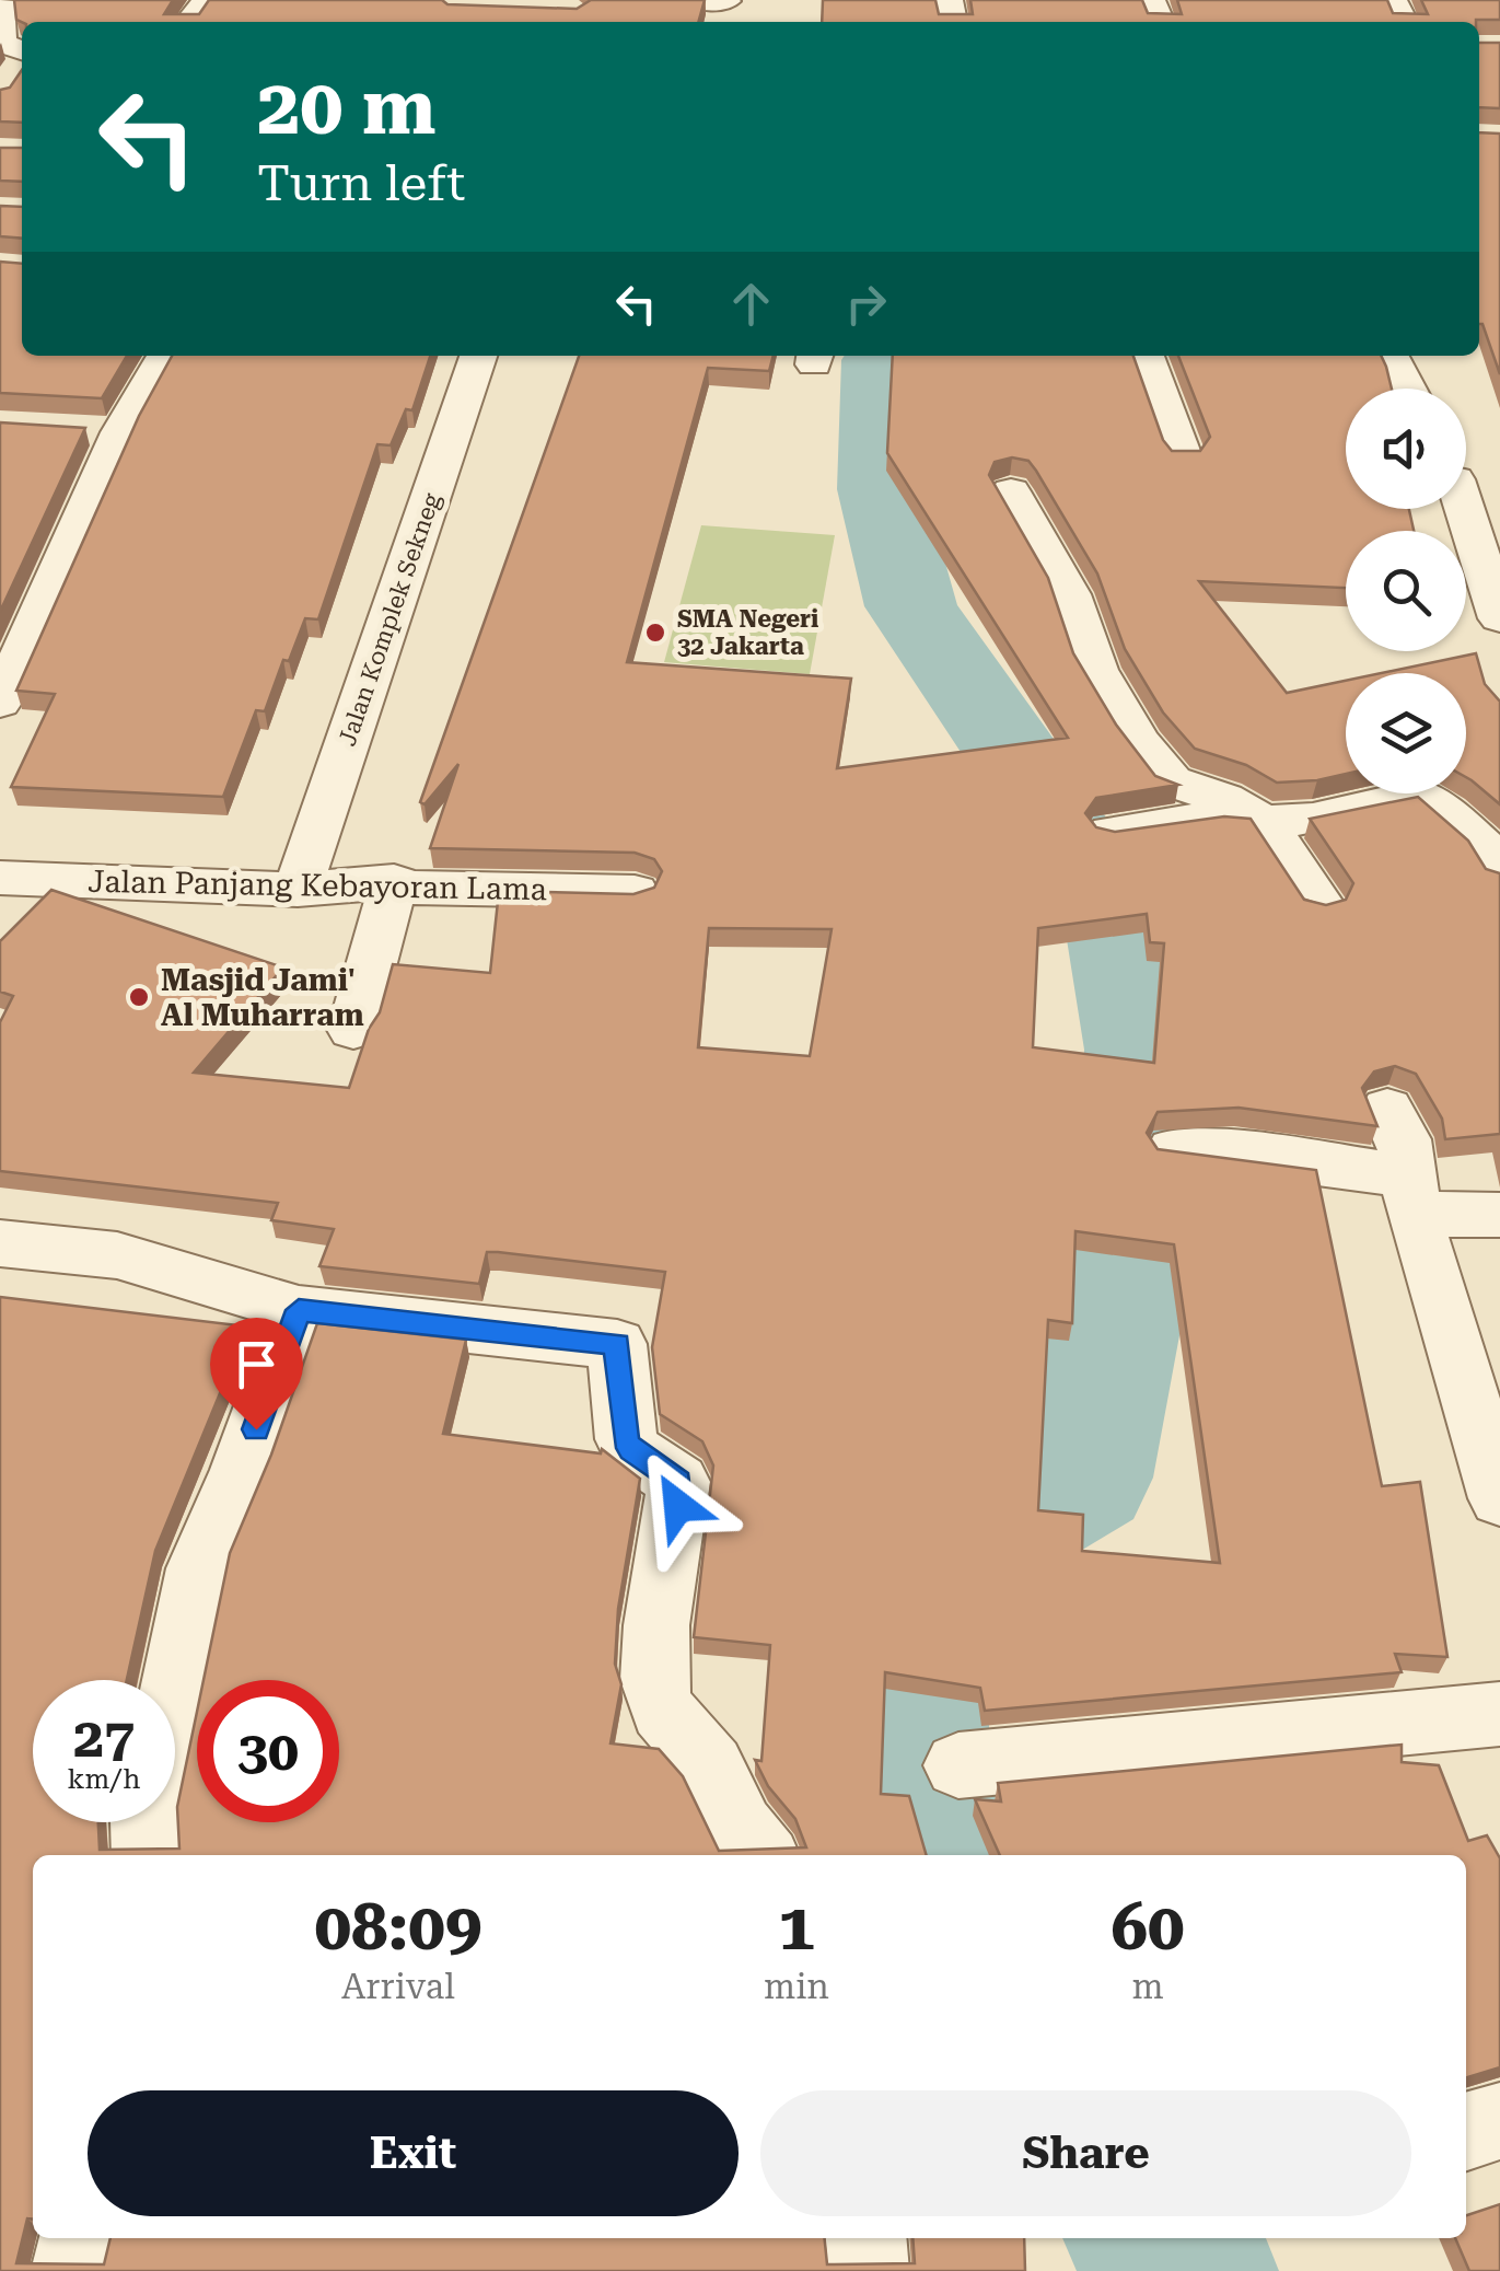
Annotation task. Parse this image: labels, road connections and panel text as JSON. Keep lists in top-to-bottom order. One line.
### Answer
{"streets":{"street":["Jalan Komplek Sekneg","Jalan Panjang Kebayoran Lama"]},"crossings":[["Jalan Komplek Sekneg","Jalan Panjang Kebayoran Lama"]],"places":["SMA Negeri 32 Jakarta","Masjid Jami' Al Muharram"],"page":{"turn":["20 m","Turn left"],"speed":"27 km/h","limit":"30","eta":["08:09","Arrival","1","min","60","m"],"buttons":["Exit","Share"]}}
